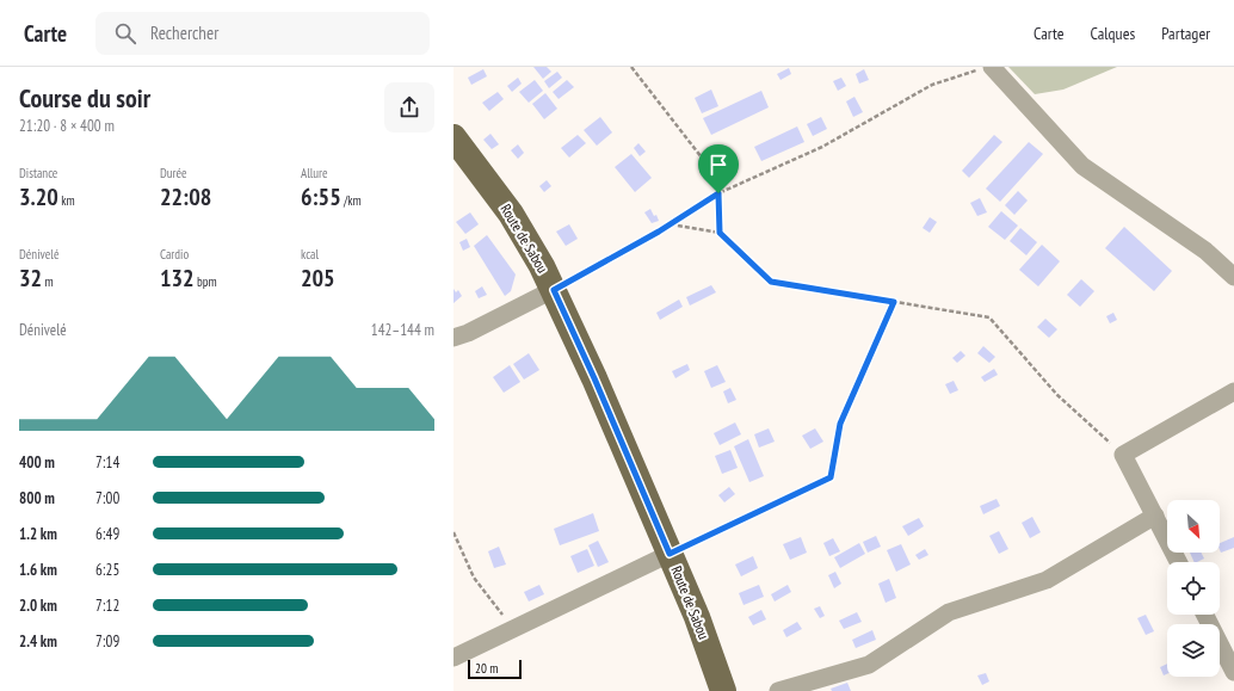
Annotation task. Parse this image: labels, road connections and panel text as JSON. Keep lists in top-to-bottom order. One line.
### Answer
{"streets":{"main road":["Route de Sabou"]},"scale_bar":"20 m","north":"bottom right","page":{"header":"Carte","search":"Rechercher","nav":["Carte","Calques","Partager"],"heading":["Course du soir","21:20 · 8 × 400 m"],"stats":[["Distance","3.20 km"],["Durée","22:08"],["Allure","6:55 /km"],["Dénivelé","32 m"],["Cardio","132 bpm"],["kcal","205"]],"chart":["Dénivelé","142–144 m"],"list":[{"name":"400 m","note":"7:14"},{"name":"800 m","note":"7:00"},{"name":"1.2 km","note":"6:49"},{"name":"1.6 km","note":"6:25"},{"name":"2.0 km","note":"7:12"},{"name":"2.4 km","note":"7:09"}],"scale":"20 m"}}
